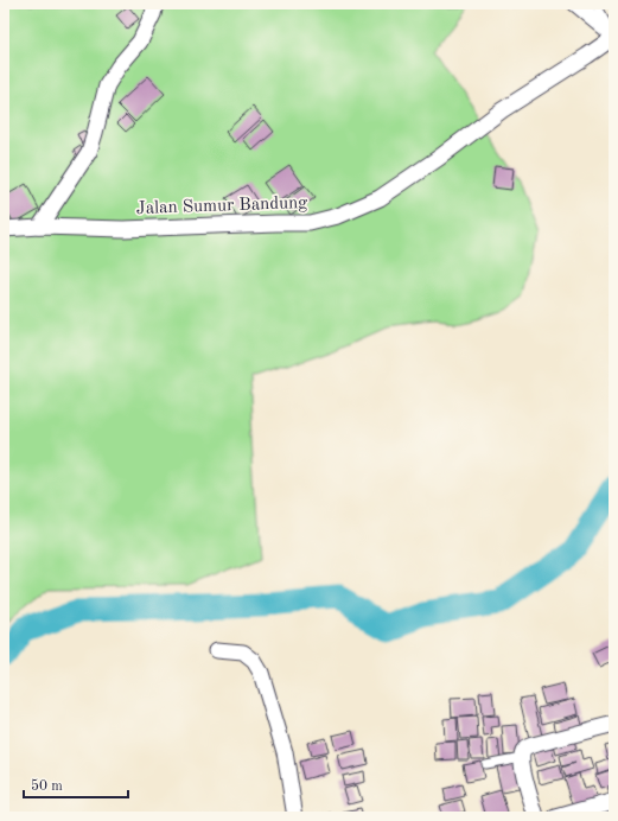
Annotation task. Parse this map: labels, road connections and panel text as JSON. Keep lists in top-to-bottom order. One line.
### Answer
{"streets":{"street":["Jalan Sumur Bandung"]},"scale_bar":"50 m"}
